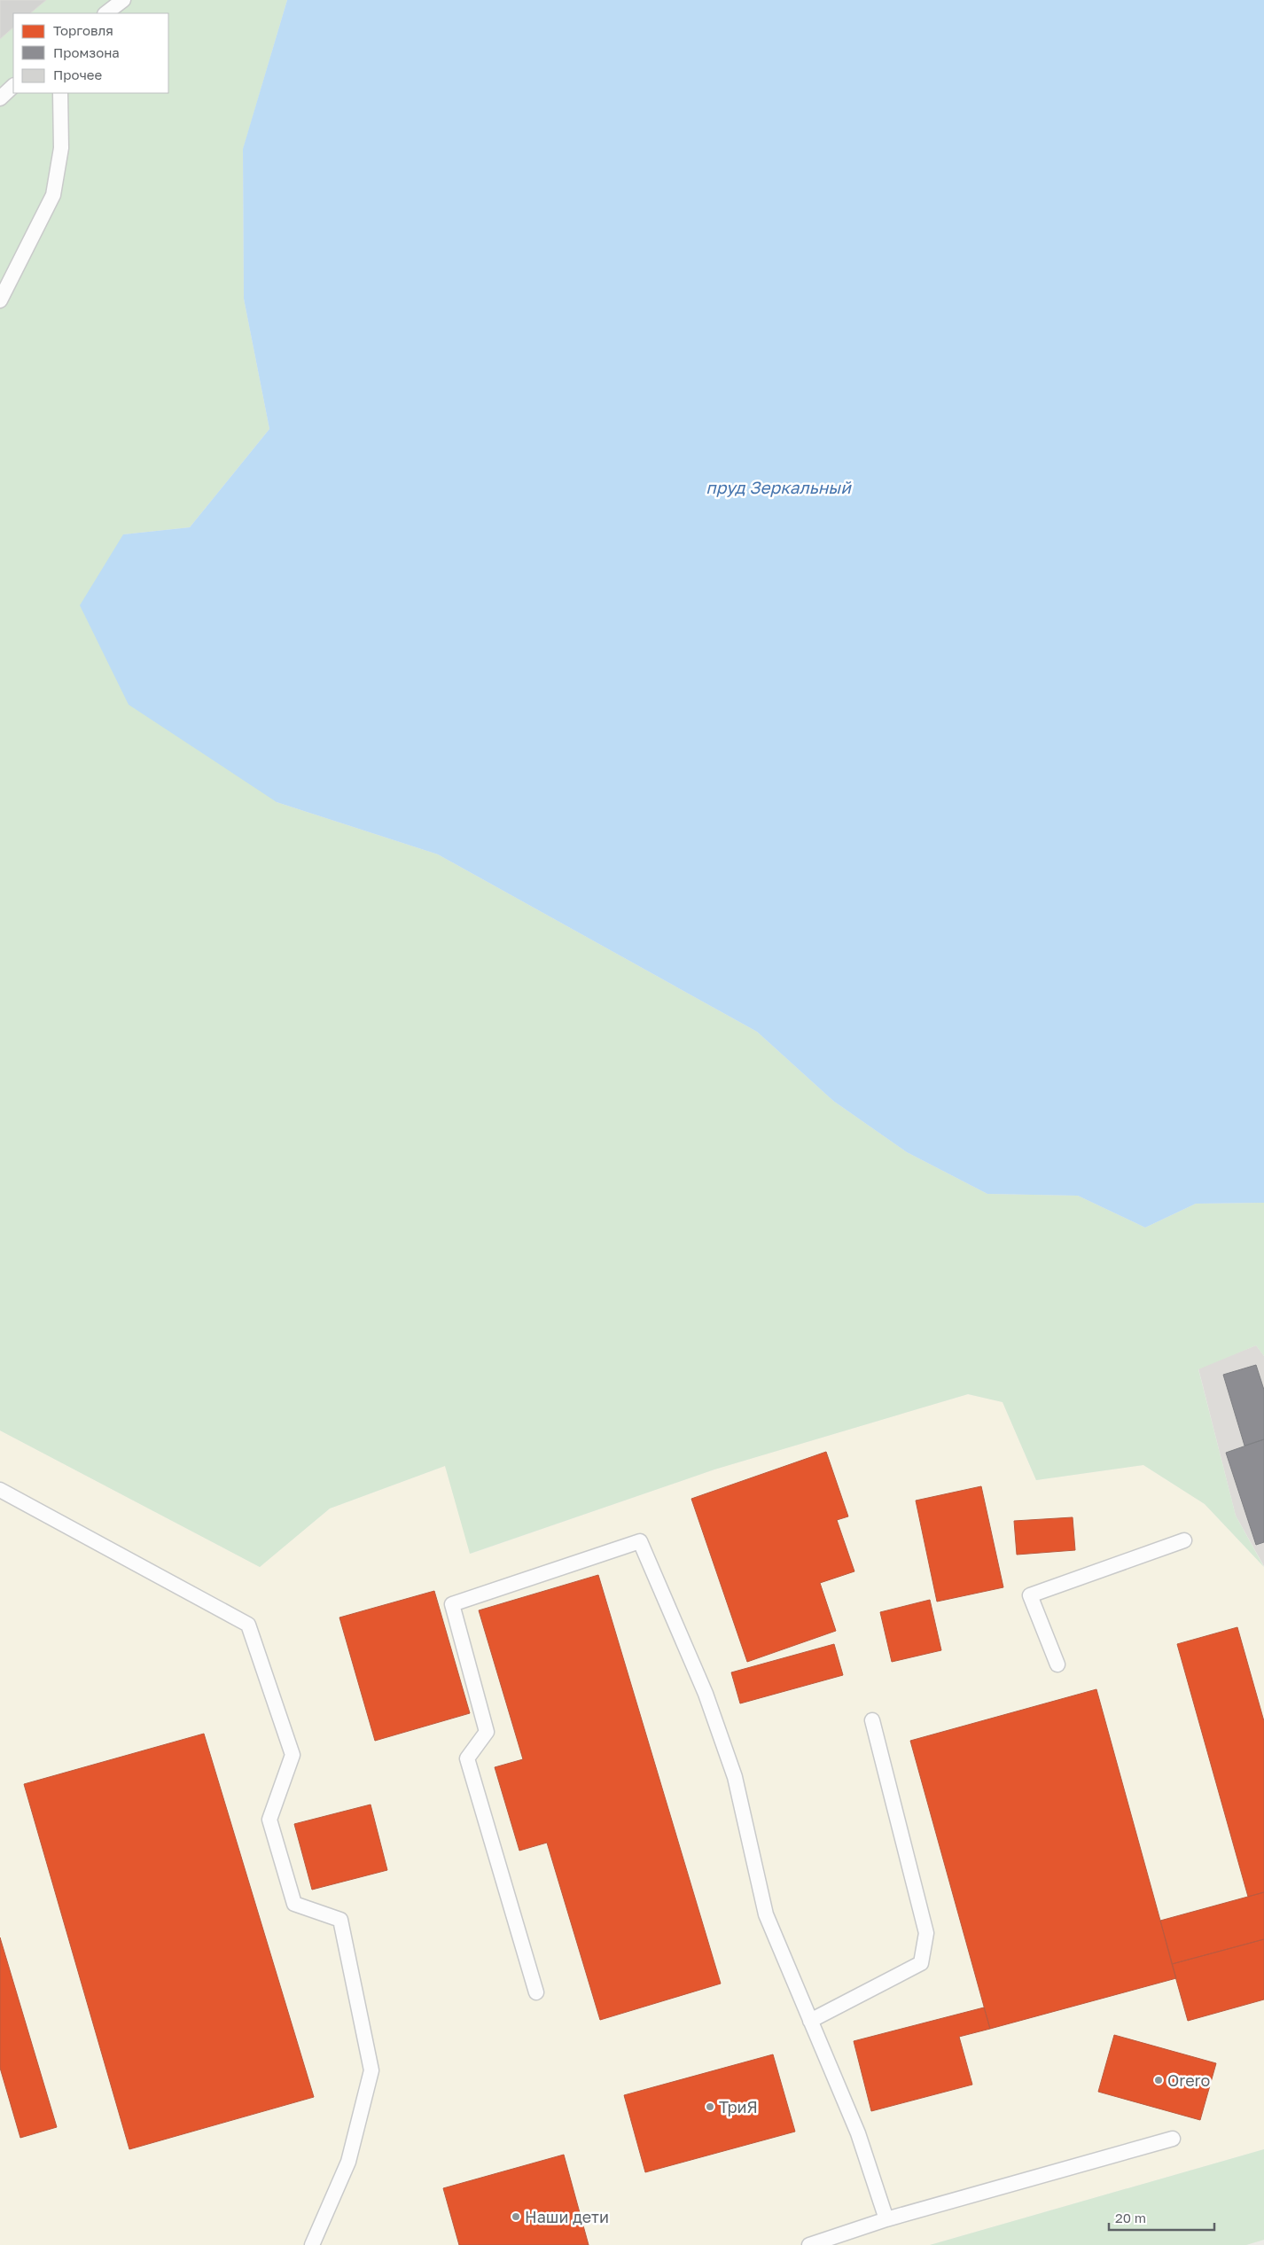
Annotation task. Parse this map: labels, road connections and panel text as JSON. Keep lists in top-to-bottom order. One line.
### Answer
{"water":["пруд Зеркальный"],"places":["Orero","ТриЯ","Наши дети"],"legend":["Торговля","Промзона","Прочее"],"scale_bar":"20 m"}
